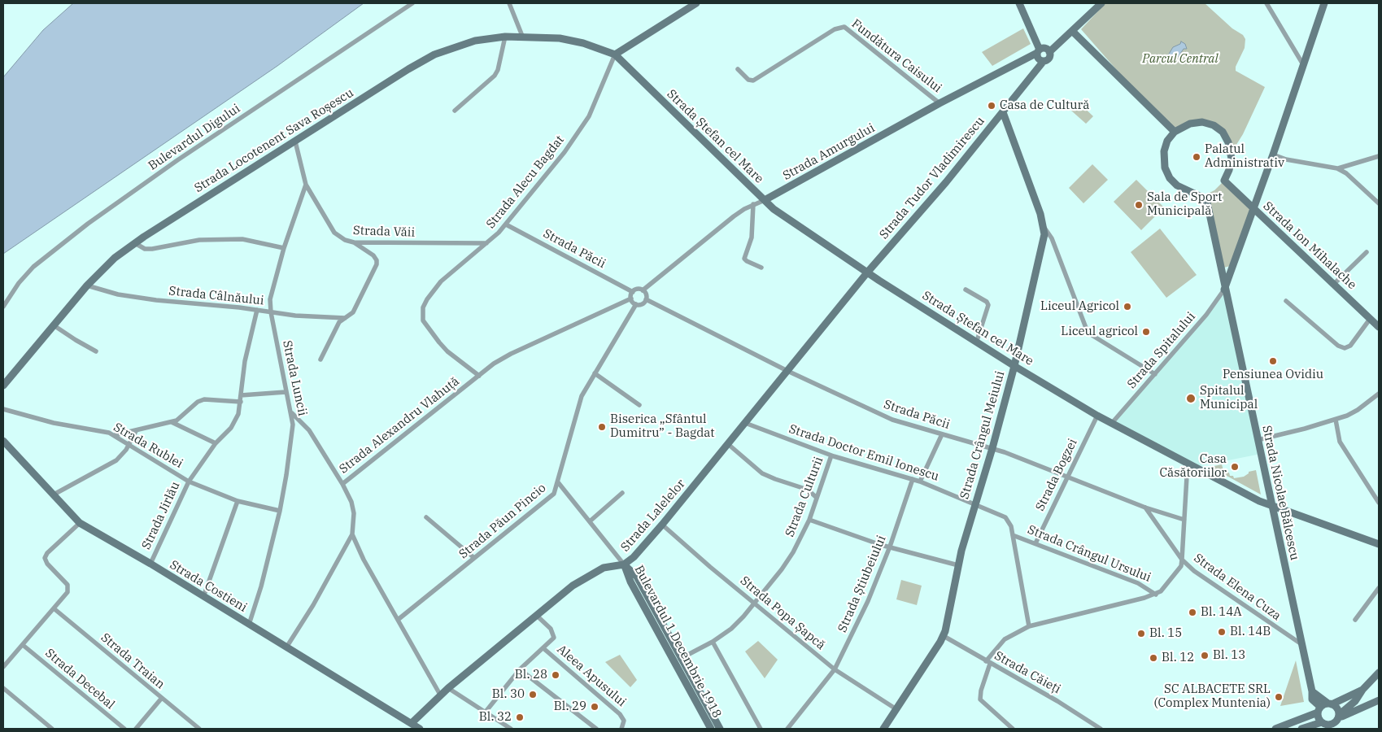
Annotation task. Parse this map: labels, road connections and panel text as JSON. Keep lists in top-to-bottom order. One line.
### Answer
{"streets":{"street":["Fundătura Caisului","Strada Ștefan cel Mare","Bulevardul Digului","Strada Locotenent Sava Roșescu","Strada Amurgului","Strada Tudor Vladimirescu","Strada Alecu Bagdat","Strada Văii","Strada Ion Mihalache","Strada Păcii","Strada Câlnăului","Strada Spitalului","Strada Luncii","Strada Alexandru Vlahuță","Strada Crângul Meiului","Strada Rublei","Strada Doctor Emil Ionescu","Strada Bogzei","Strada Nicolae Bălcescu","Strada Culturii","Strada Jirlău","Strada Lalelelor","Strada Păun Pincio","Strada Crângul Ursului","Strada Știubeiului","Strada Costieni","Strada Elena Cuza","Strada Popa Șapcă","Bulevardul 1 Decembrie 1918","Strada Traian","Strada Căieți","Aleea Apusului","Strada Decebal"]},"crossings":[["Fundătura Caisului","Strada Amurgului"],["Strada Ștefan cel Mare","Strada Locotenent Sava Roșescu"],["Strada Ștefan cel Mare","Strada Amurgului"],["Strada Ștefan cel Mare","Strada Tudor Vladimirescu"],["Strada Ștefan cel Mare","Strada Alecu Bagdat"],["Strada Ștefan cel Mare","Strada Spitalului"],["Strada Ștefan cel Mare","Strada Crângul Meiului"],["Strada Ștefan cel Mare","Strada Bogzei"],["Strada Ștefan cel Mare","Strada Nicolae Bălcescu"],["Strada Ștefan cel Mare","Strada Lalelelor"],["Strada Ștefan cel Mare","Strada Elena Cuza"],["Strada Locotenent Sava Roșescu","Strada Alecu Bagdat"],["Strada Locotenent Sava Roșescu","Strada Văii"],["Strada Locotenent Sava Roșescu","Strada Câlnăului"],["Strada Amurgului","Strada Tudor Vladimirescu"],["Strada Amurgului","Strada Păcii"],["Strada Amurgului","Strada Alexandru Vlahuță"],["Strada Amurgului","Strada Păun Pincio"],["Strada Tudor Vladimirescu","Strada Lalelelor"],["Strada Alecu Bagdat","Strada Văii"],["Strada Alecu Bagdat","Strada Păcii"],["Strada Alecu Bagdat","Strada Alexandru Vlahuță"],["Strada Văii","Strada Luncii"],["Strada Ion Mihalache","Strada Nicolae Bălcescu"],["Strada Păcii","Strada Alexandru Vlahuță"],["Strada Păcii","Strada Crângul Meiului"],["Strada Păcii","Strada Bogzei"],["Strada Păcii","Strada Lalelelor"],["Strada Păcii","Strada Păun Pincio"],["Strada Păcii","Strada Elena Cuza"],["Strada Câlnăului","Strada Luncii"],["Strada Câlnăului","Strada Jirlău"],["Strada Spitalului","Strada Nicolae Bălcescu"],["Strada Luncii","Strada Rublei"],["Strada Luncii","Strada Costieni"],["Strada Alexandru Vlahuță","Strada Păun Pincio"],["Strada Alexandru Vlahuță","Strada Costieni"],["Strada Crângul Meiului","Strada Doctor Emil Ionescu"],["Strada Crângul Meiului","Strada Popa Șapcă"],["Strada Crângul Meiului","Strada Căieți"],["Strada Rublei","Strada Jirlău"],["Strada Doctor Emil Ionescu","Strada Culturii"],["Strada Doctor Emil Ionescu","Strada Lalelelor"],["Strada Doctor Emil Ionescu","Strada Crângul Ursului"],["Strada Doctor Emil Ionescu","Strada Știubeiului"],["Strada Bogzei","Strada Crângul Ursului"],["Strada Nicolae Bălcescu","Strada Elena Cuza"],["Strada Culturii","Strada Popa Șapcă"],["Strada Culturii","Bulevardul 1 Decembrie 1918"],["Strada Jirlău","Strada Costieni"],["Strada Lalelelor","Strada Costieni"],["Strada Lalelelor","Strada Popa Șapcă"],["Strada Lalelelor","Bulevardul 1 Decembrie 1918"],["Strada Păun Pincio","Bulevardul 1 Decembrie 1918"],["Strada Știubeiului","Strada Popa Șapcă"]],"parks":["Parcul Central"],"places":["Casa de Cultură","Palatul Administrativ","Sala de Sport Municipală","Liceul Agricol","Liceul agricol","Pensiunea Ovidiu","Spitalul Municipal","Biserica „Sfântul Dumitru” - Bagdat","Casa Căsătoriilor","Bl. 14A","Bl. 14B","Bl. 15","Bl. 13","Bl. 12","Bl. 28","Bl. 30","SC ALBACETE SRL (Complex Muntenia)","Bl. 29","Bl. 32"]}
